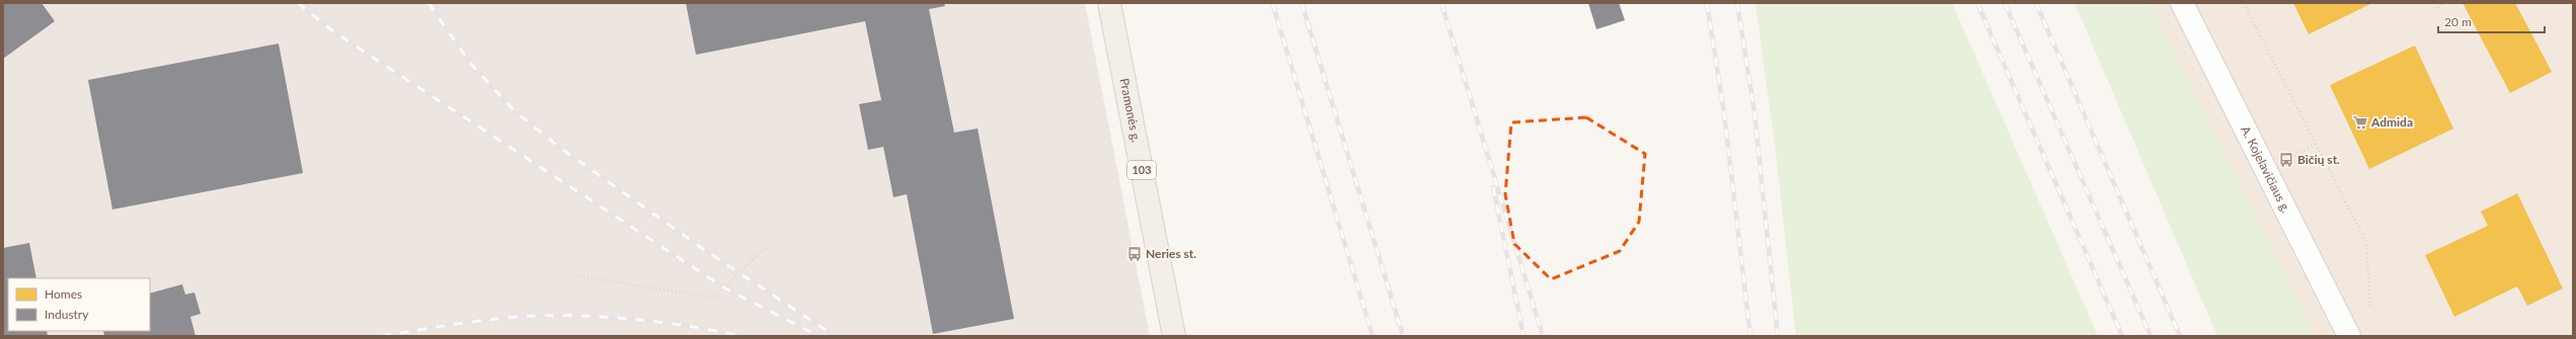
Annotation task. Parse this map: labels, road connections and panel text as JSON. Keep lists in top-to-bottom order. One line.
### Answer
{"streets":{"main road":["Pramonės g.","103"],"street":["A. Kojelavičiaus g."]},"places":{"supermarket":["Admida"],"bus stop":["Bičių st.","Neries st."]},"legend":["Homes","Industry"],"scale_bar":"20 m"}
